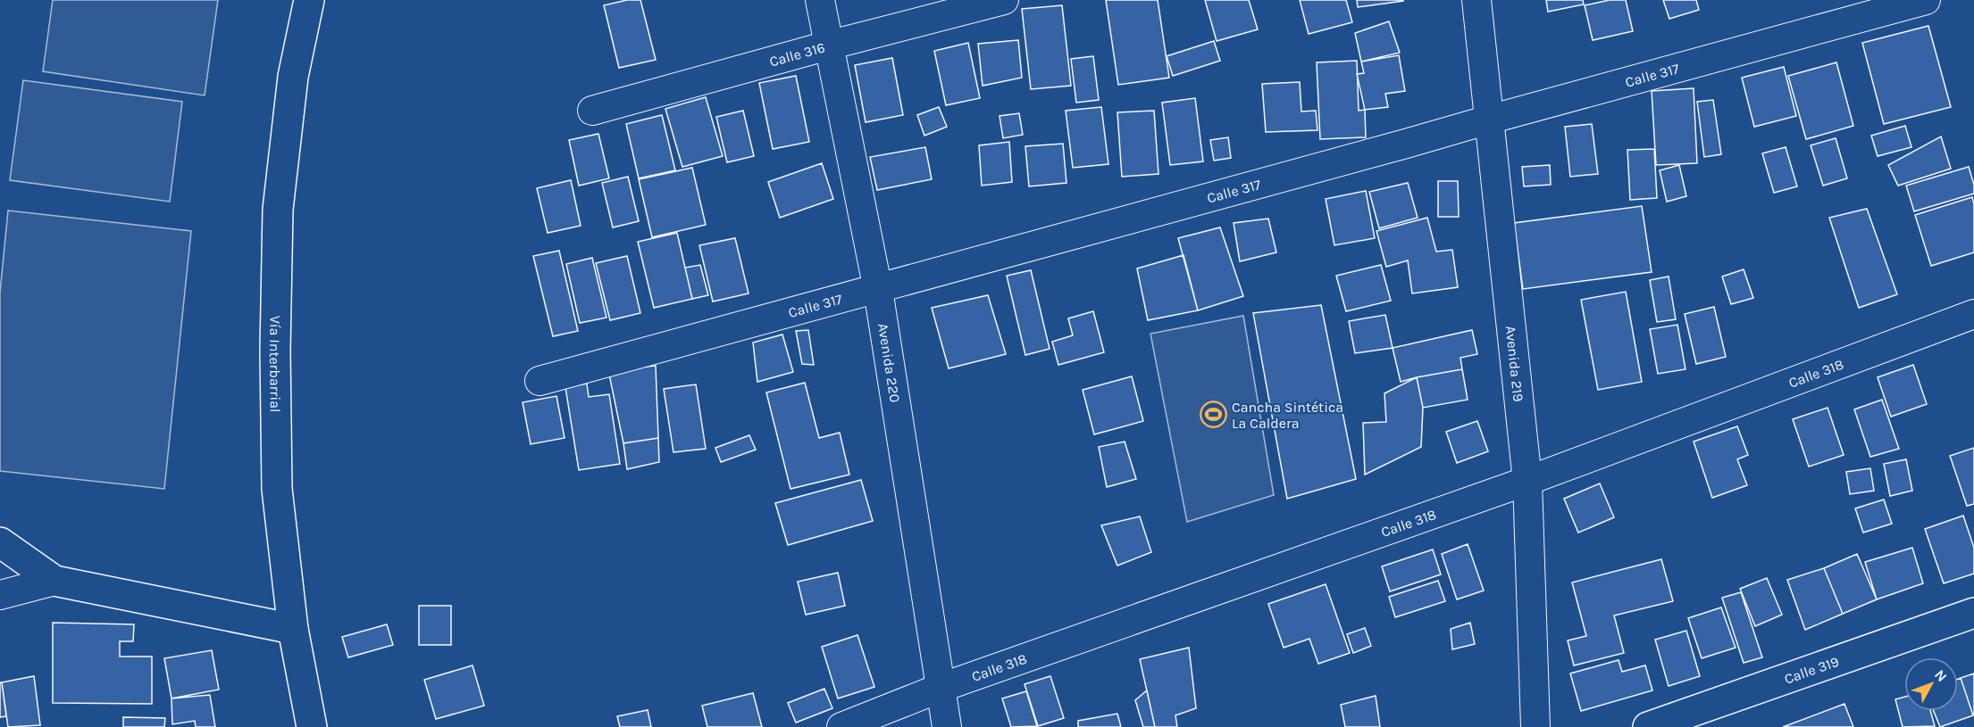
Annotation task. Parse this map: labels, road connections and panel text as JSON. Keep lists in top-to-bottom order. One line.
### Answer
{"streets":{"main road":["Vía Interbarrial","Calle 319"],"street":["Calle 316","Calle 317","Avenida 220","Avenida 219","Calle 318"]},"crossings":[["Calle 316","Avenida 220"],["Calle 317","Avenida 220"],["Calle 317","Avenida 219"],["Avenida 220","Calle 318"],["Avenida 219","Calle 318"]],"places":{"sports":["Cancha Sintética La Caldera"]},"north":"top right"}
